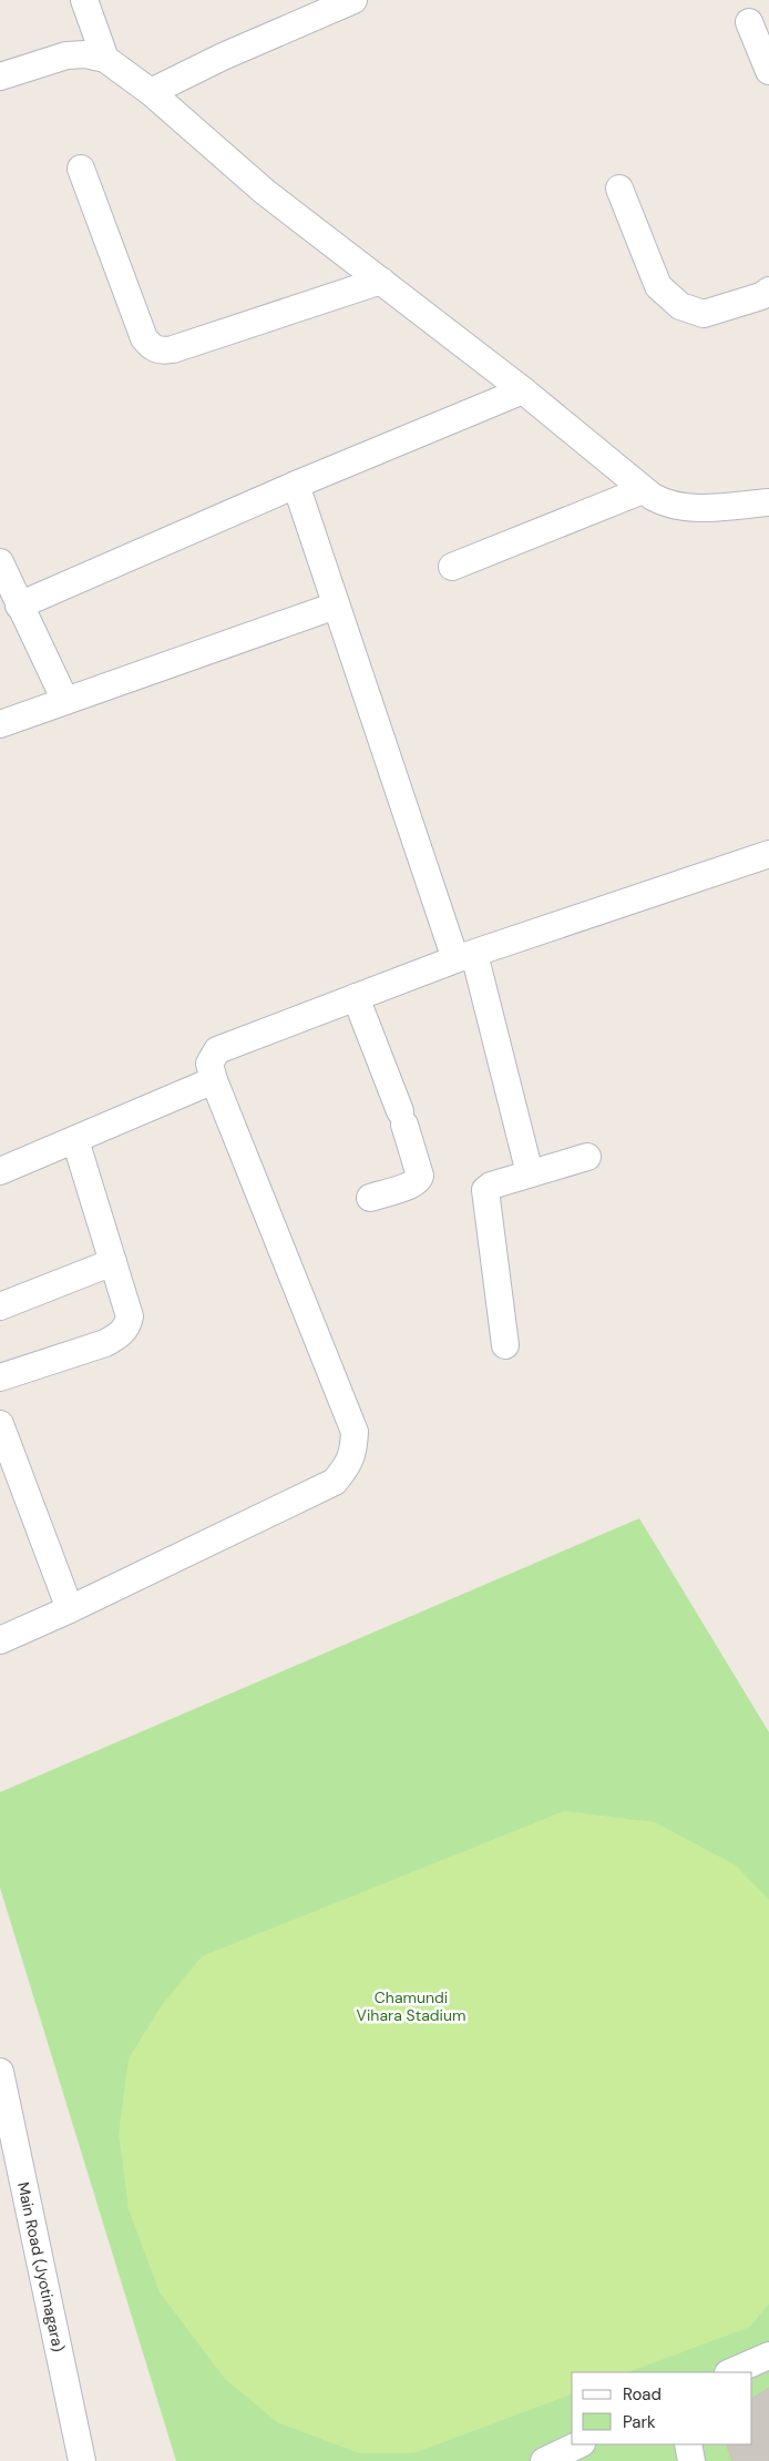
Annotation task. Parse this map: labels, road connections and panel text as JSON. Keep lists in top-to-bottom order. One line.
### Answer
{"streets":{"street":["Main Road (Jyotinagara)"]},"parks":["Chamundi Vihara Stadium"],"legend":["Road","Park"]}
